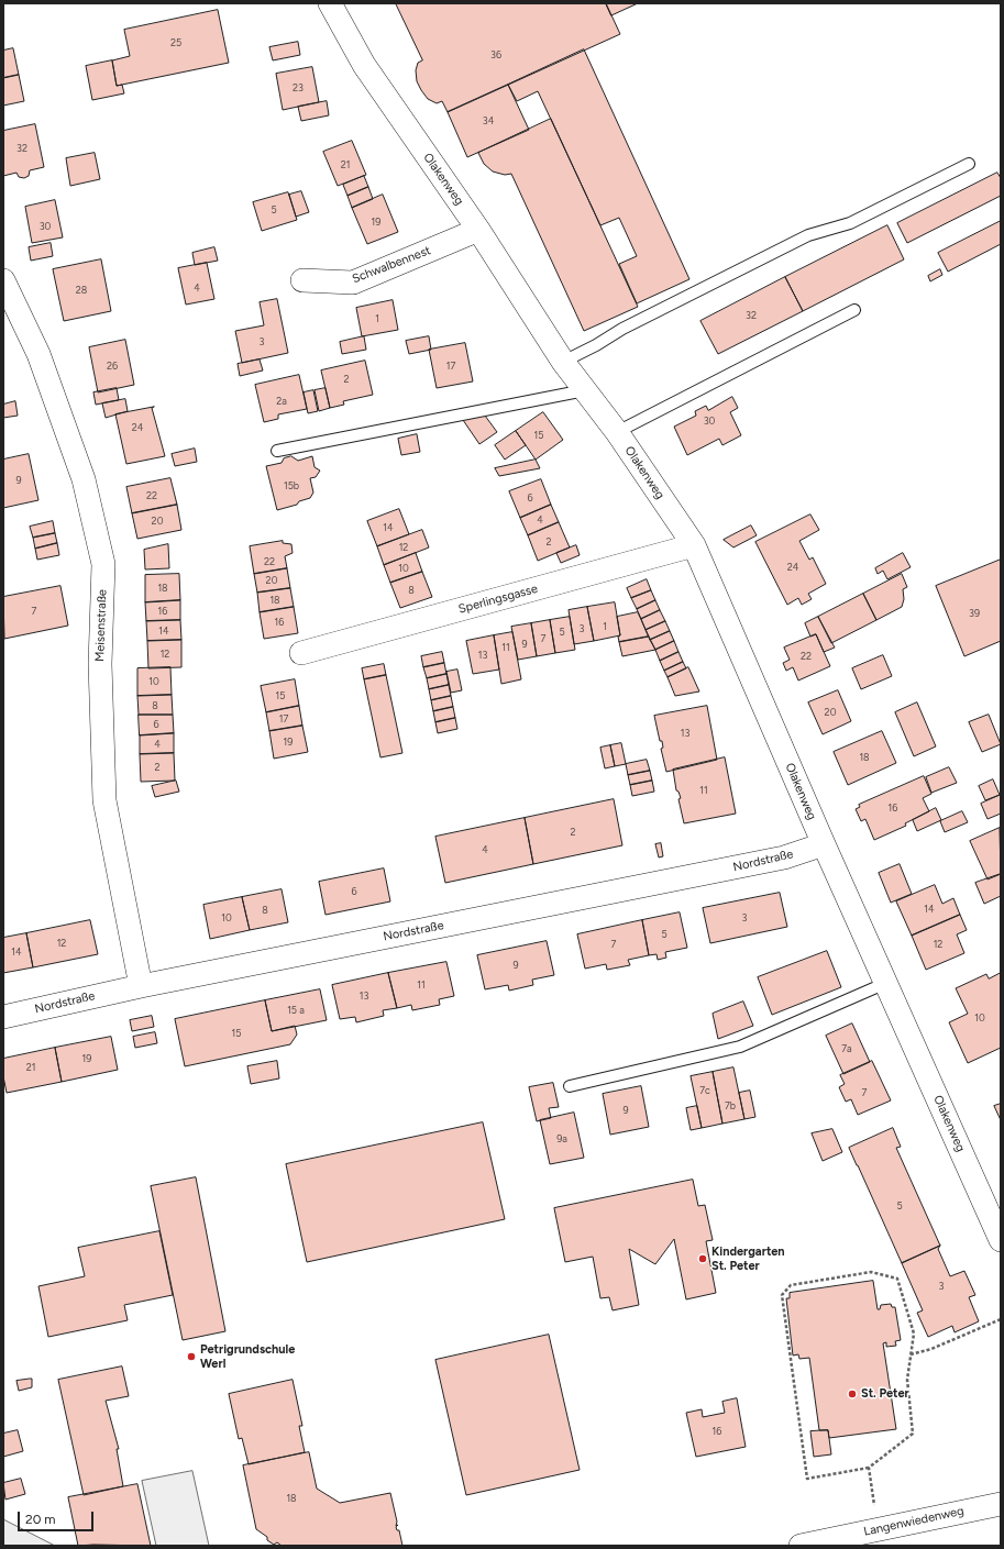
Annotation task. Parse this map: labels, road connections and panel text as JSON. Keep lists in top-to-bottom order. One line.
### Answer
{"streets":{"street":["Olakenweg","Schwalbennest","Sperlingsgasse","Meisenstraße","Nordstraße","Langenwiedenweg"]},"crossings":[["Olakenweg","Schwalbennest"],["Olakenweg","Sperlingsgasse"],["Olakenweg","Nordstraße"],["Meisenstraße","Nordstraße"]],"places":["Kindergarten St. Peter","Petrigrundschule Werl","St. Peter"],"house_numbers":["25","36","23","34","32","21","5","19","30","4","28","32","1","3","26","17","2","2a","30","24","15","9","15b","22","6","4","20","14","2","12","22","24","10","20","18","8","18","7","16","39","16","1","3","14","5","7","9","11","12","13","22","10","15","8","20","17","6","13","19","4","18","2","11","16","2","4","6","14","8","10","3","5","12","7","12","14","9","11","13","15 a","10","15","7a","19","21","7c","7","7b","9","9a","5","3","16","18"],"scale_bar":"20 m"}
